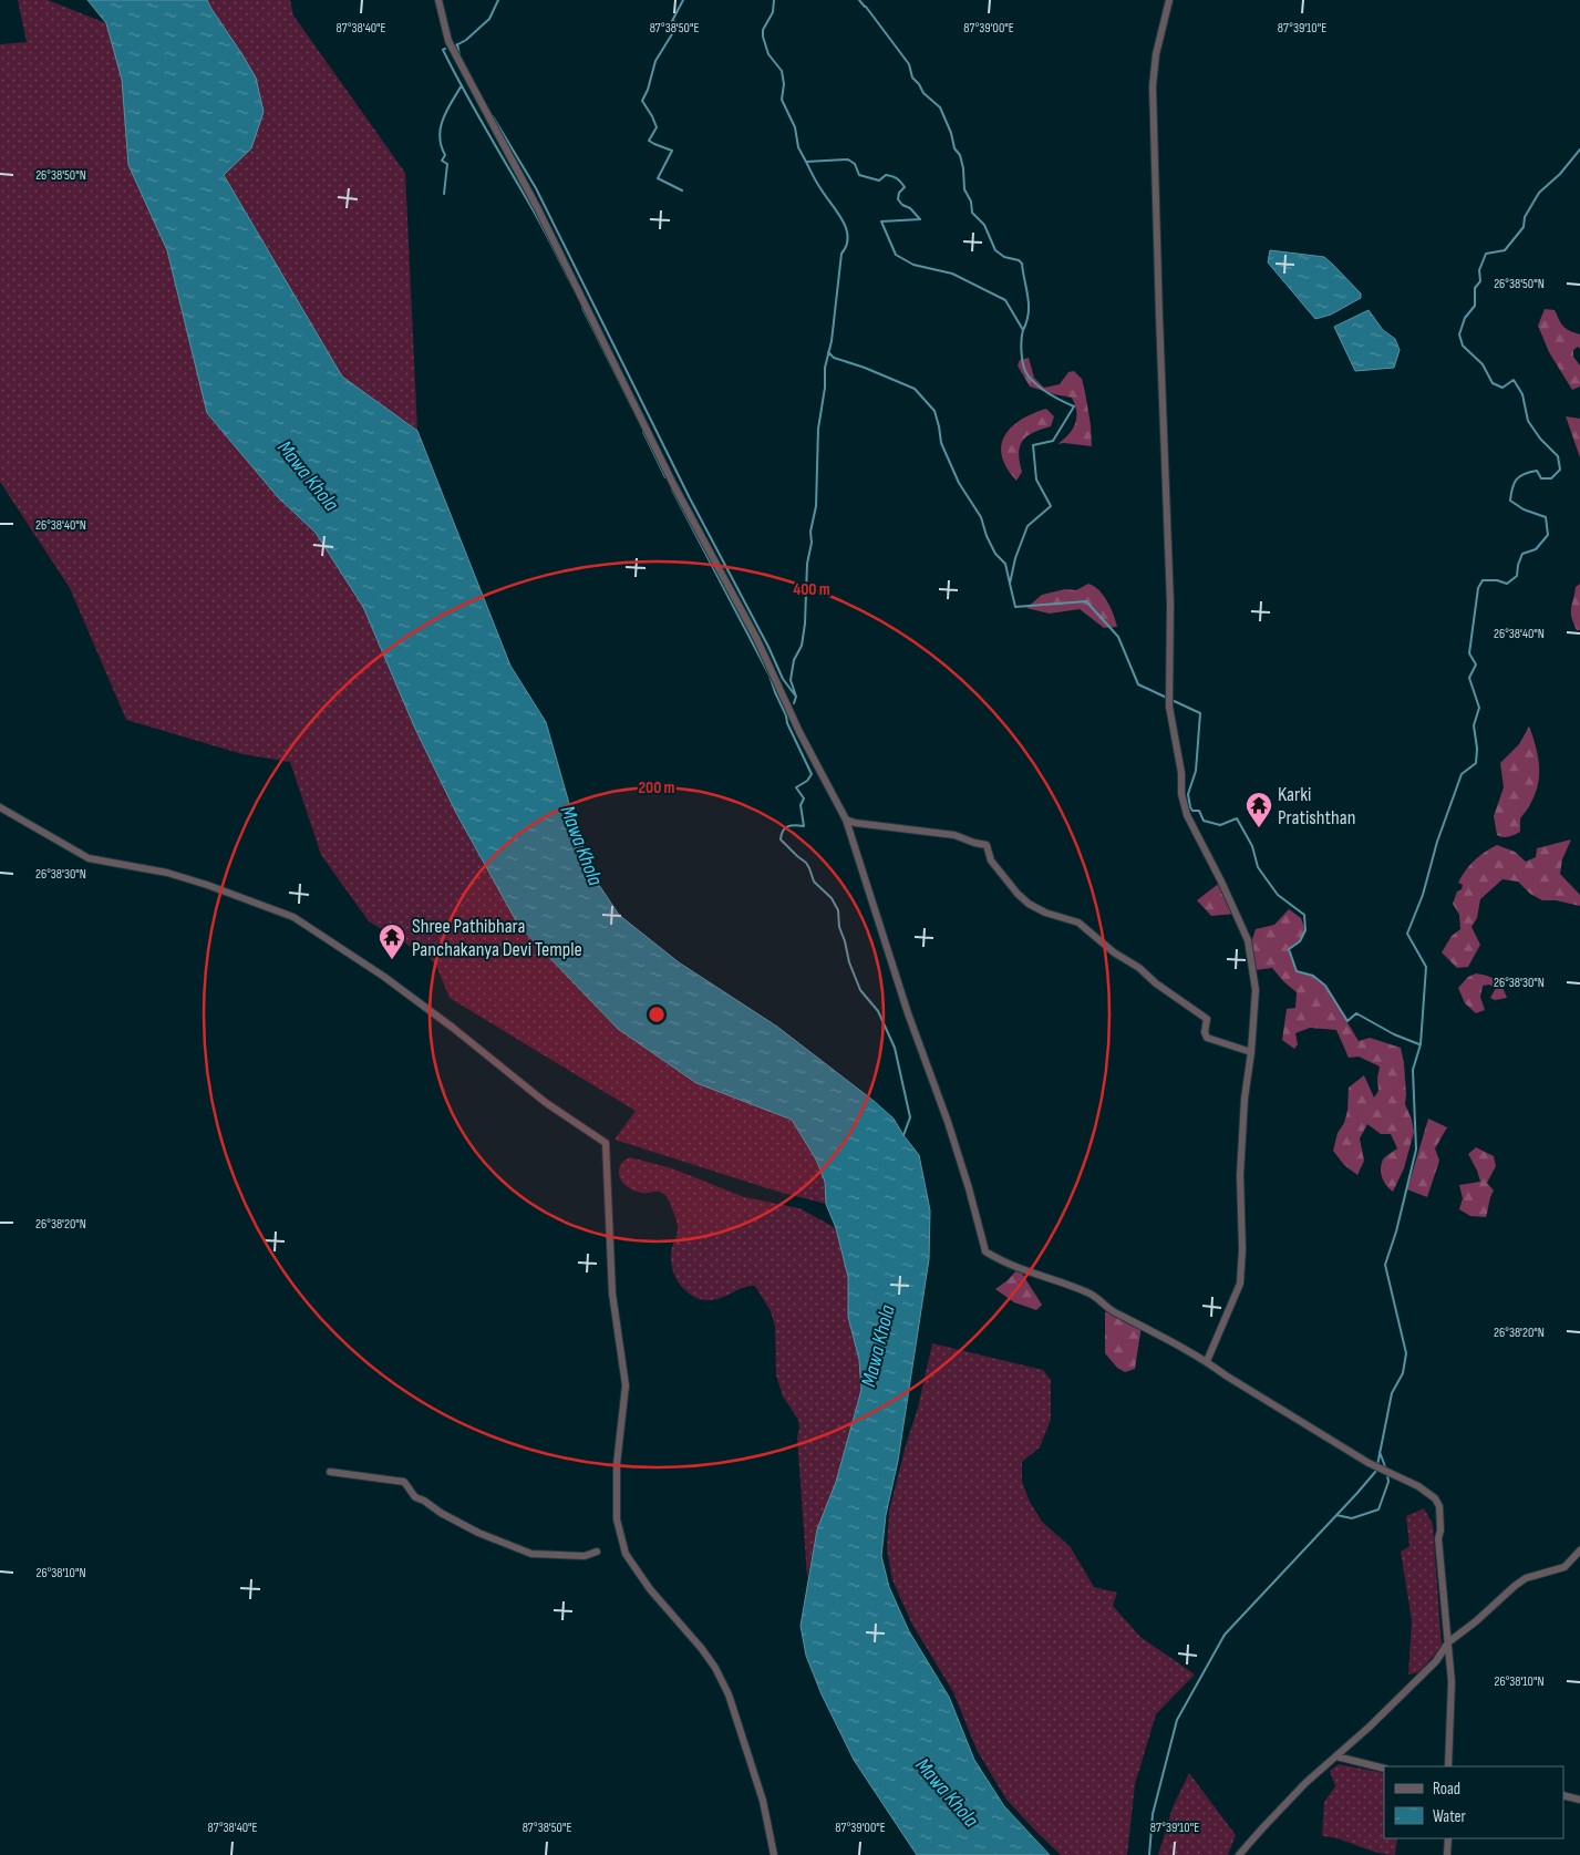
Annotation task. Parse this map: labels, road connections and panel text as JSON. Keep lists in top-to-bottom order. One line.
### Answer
{"water":["Mawa Khola"],"places":{"temple":["Karki Pratishthan","Shree Pathibhara Panchakanya Devi Temple"]},"legend":["Road","Water"],"coordinates":["87°38'40\"E","87°38'50\"E","87°39'00\"E","87°39'10\"E","26°38'50\"N","26°38'40\"N","26°38'30\"N","26°38'20\"N","26°38'10\"N"],"rings":["400 m","200 m"]}
